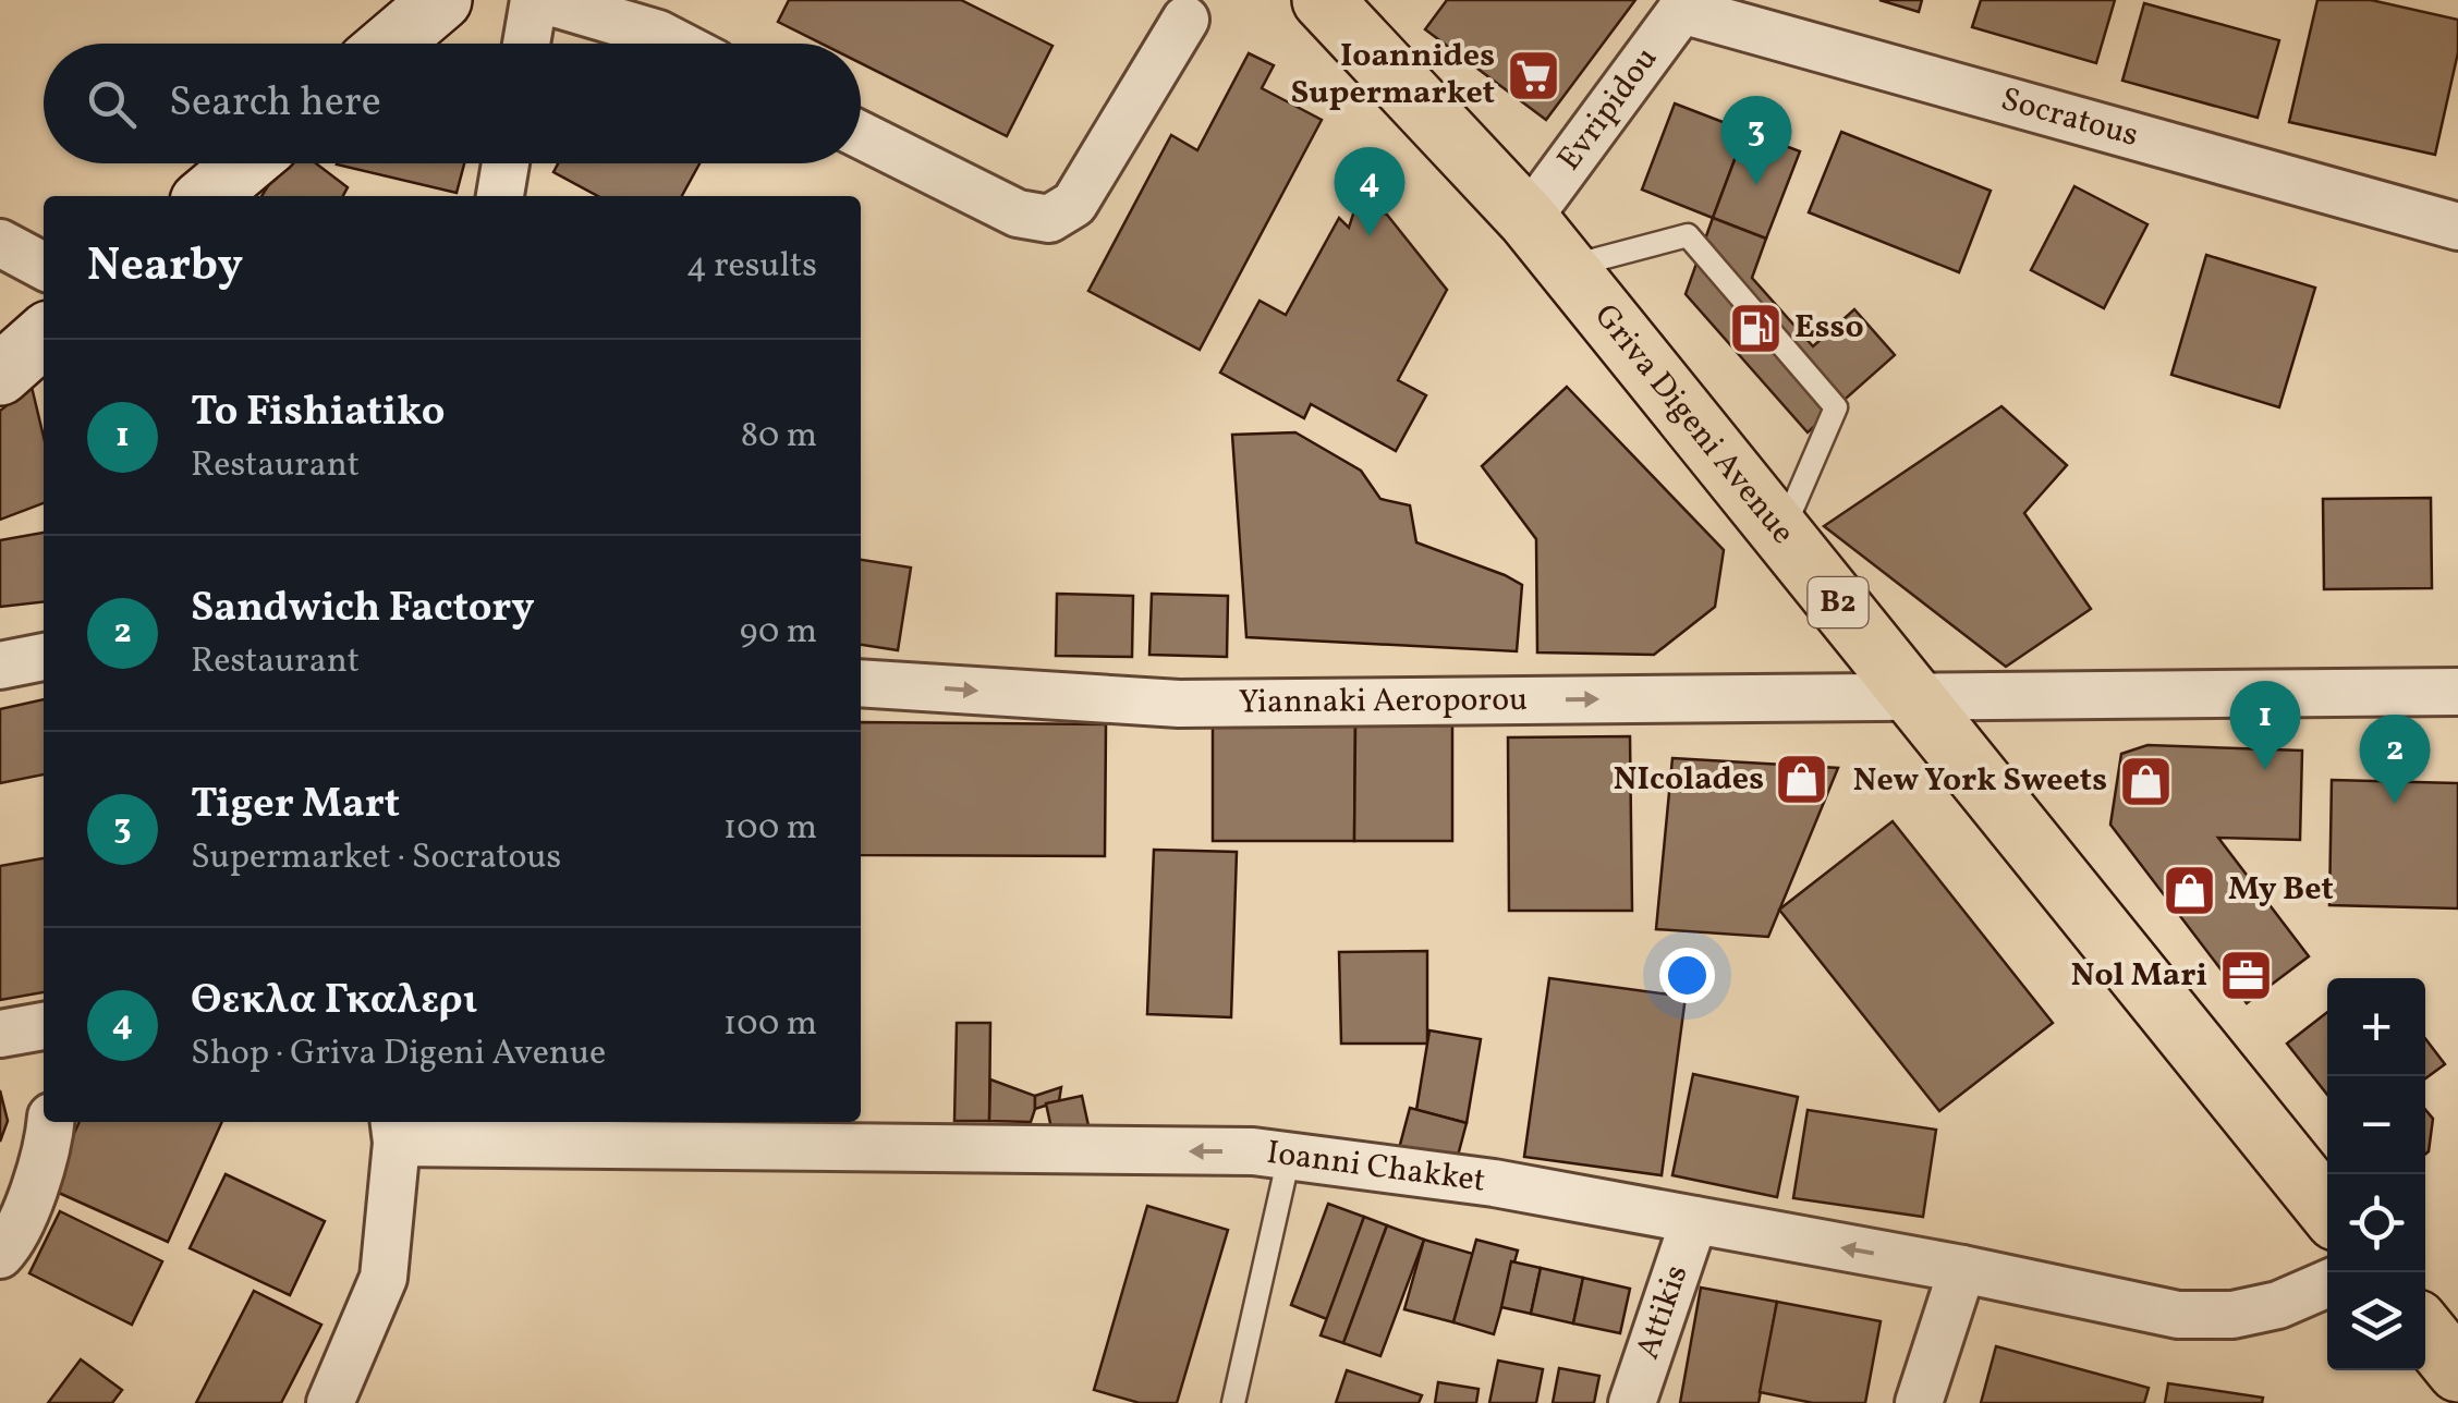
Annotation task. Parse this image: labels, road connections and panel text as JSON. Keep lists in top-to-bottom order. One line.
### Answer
{"streets":{"main road":["Griva Digeni Avenue","B2"],"street":["Evripidou","Socratous","Yiannaki Aeroporou","Ioanni Chakket","Attikis"]},"crossings":[["Evripidou","Socratous"],["Evripidou","Griva Digeni Avenue"],["Griva Digeni Avenue","Yiannaki Aeroporou"],["Ioanni Chakket","Attikis"]],"one_way":["Yiannaki Aeroporou","Ioanni Chakket"],"places":{"supermarket":["Ioannides Supermarket"],"fuel station":["Esso"],"shop":["NIcolades","New York Sweets","My Bet"],"office":["Nol Mari"]},"page":{"search":"Search here","pins":["3","4","1","2"],"heading":["Nearby","4 results"],"list":[{"mark":"1","name":"To Fishiatiko","note":"Restaurant","value":"80 m"},{"mark":"2","name":"Sandwich Factory","note":"Restaurant","value":"90 m"},{"mark":"3","name":"Tiger Mart","note":"Supermarket · Socratous","value":"100 m"},{"mark":"4","name":"Θεκλα Γκαλερι","note":"Shop · Griva Digeni Avenue","value":"100 m"}],"map_buttons":["+","−"]}}
